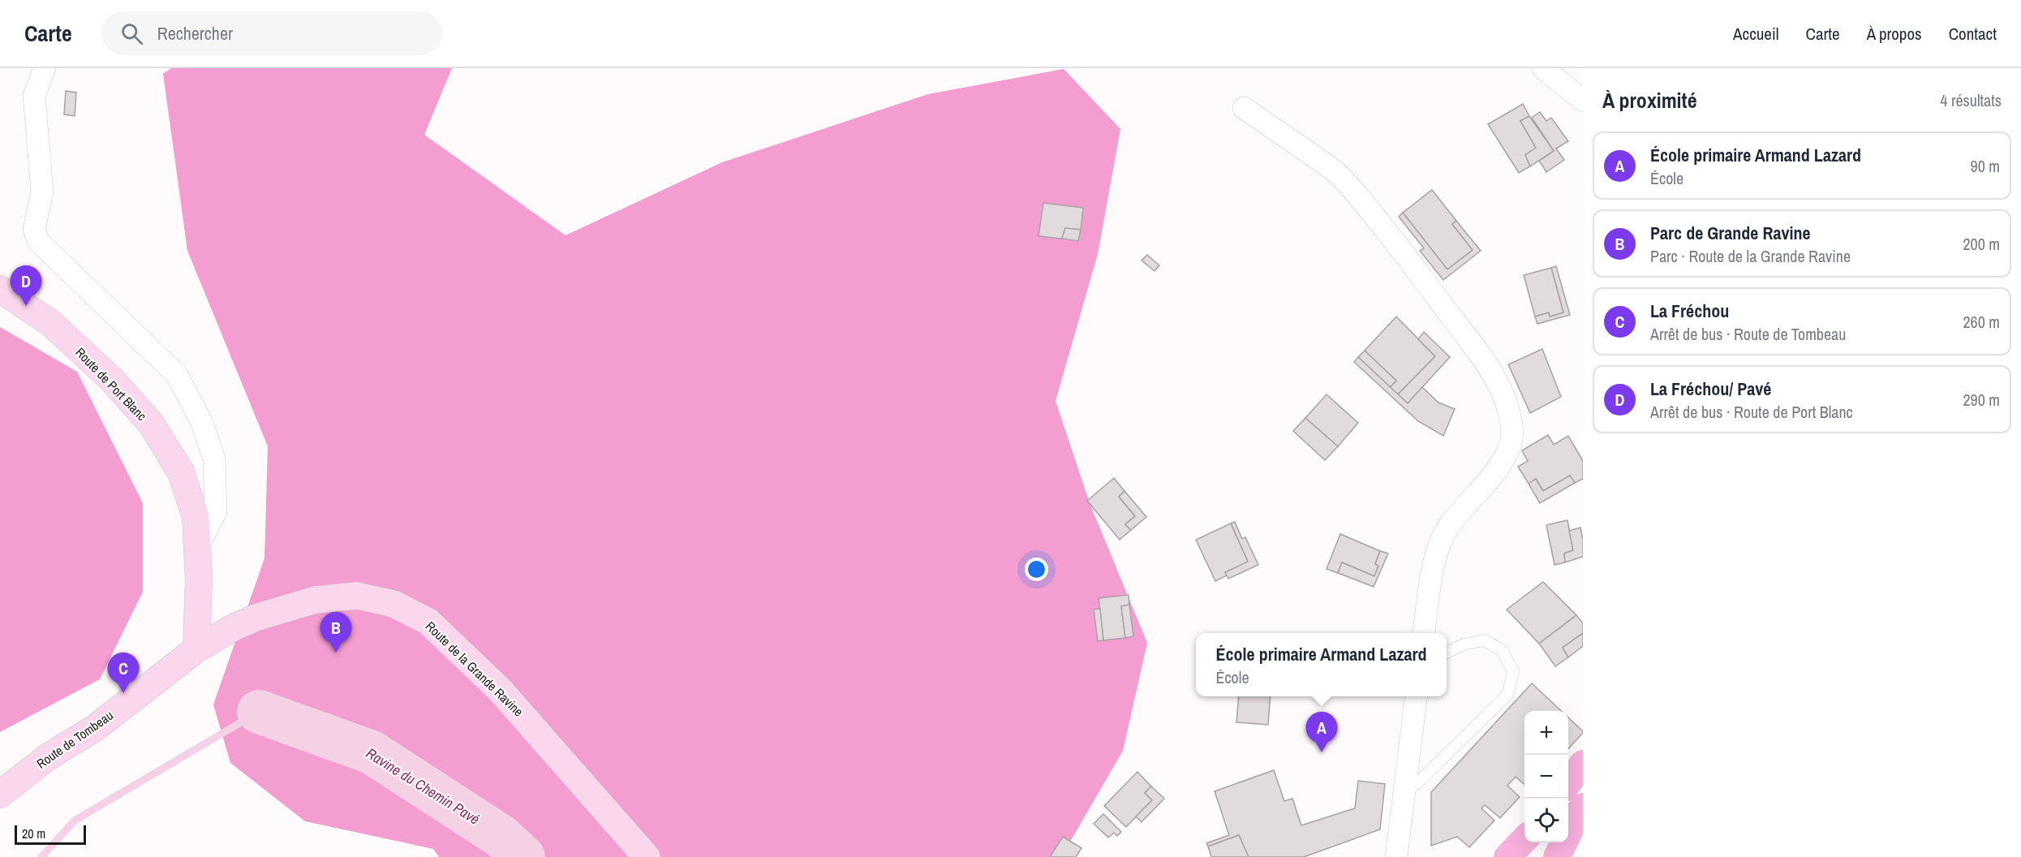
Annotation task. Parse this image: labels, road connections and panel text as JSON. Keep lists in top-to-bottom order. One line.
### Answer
{"streets":{"main road":["Route de Port Blanc","Route de la Grande Ravine","Route de Tombeau"]},"crossings":[["Route de Port Blanc","Route de la Grande Ravine"],["Route de Port Blanc","Route de Tombeau"],["Route de la Grande Ravine","Route de Tombeau"]],"water":["Ravine du Chemin Pavé"],"scale_bar":"20 m","page":{"header":"Carte","search":"Rechercher","nav":["Accueil","Carte","À propos","Contact"],"heading":["À proximité","4 résultats"],"list":[{"mark":"A","name":"École primaire Armand Lazard","note":"École","value":"90 m"},{"mark":"B","name":"Parc de Grande Ravine","note":"Parc · Route de la Grande Ravine","value":"200 m"},{"mark":"C","name":"La Fréchou","note":"Arrêt de bus · Route de Tombeau","value":"260 m"},{"mark":"D","name":"La Fréchou/ Pavé","note":"Arrêt de bus · Route de Port Blanc","value":"290 m"}],"pins":["D","B","C","A"],"popup":["École primaire Armand Lazard","École"],"map_buttons":["+","−"],"scale":"20 m"}}
